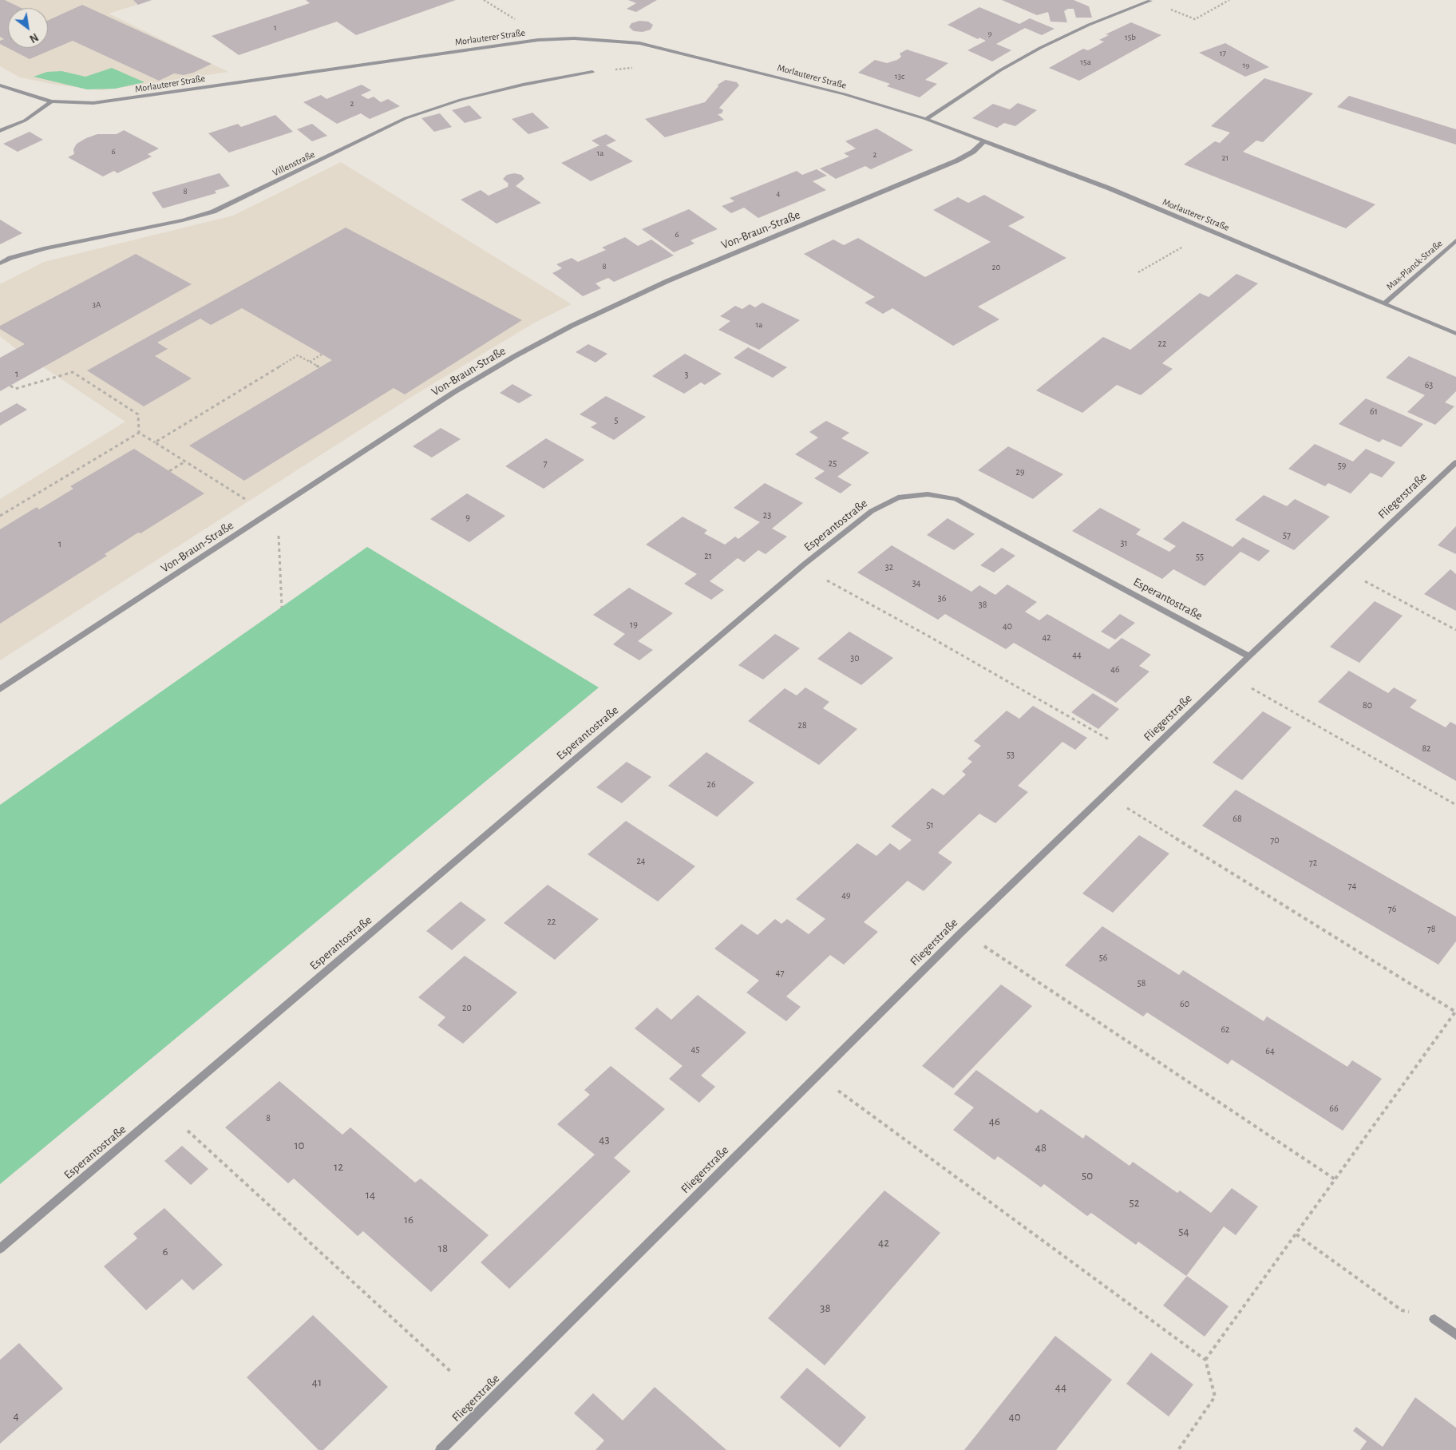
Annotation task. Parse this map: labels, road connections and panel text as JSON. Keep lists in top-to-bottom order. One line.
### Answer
{"streets":{"street":["Morlauterer Straße","Villenstraße","Von-Braun-Straße","Max-Planck-Straße","Fliegerstraße","Esperantostraße"]},"crossings":[["Morlauterer Straße","Von-Braun-Straße"],["Morlauterer Straße","Max-Planck-Straße"],["Fliegerstraße","Esperantostraße"]],"house_numbers":["1","9","15b","17","15a","19","13c","2","6","1a","2","21","8","4","6","8","20","3A","1a","22","1","3","63","61","5","7","25","59","29","23","9","57","31","1","21","55","32","34","36","38","19","40","42","44","30","46","80","28","82","53","26","68","51","70","24","72","74","49","76","22","78","56","47","58","60","20","62","45","64","66","8","46","43","10","48","12","50","14","52","16","54","42","18","6","38","41","44","4","40"],"north":"bottom right"}
